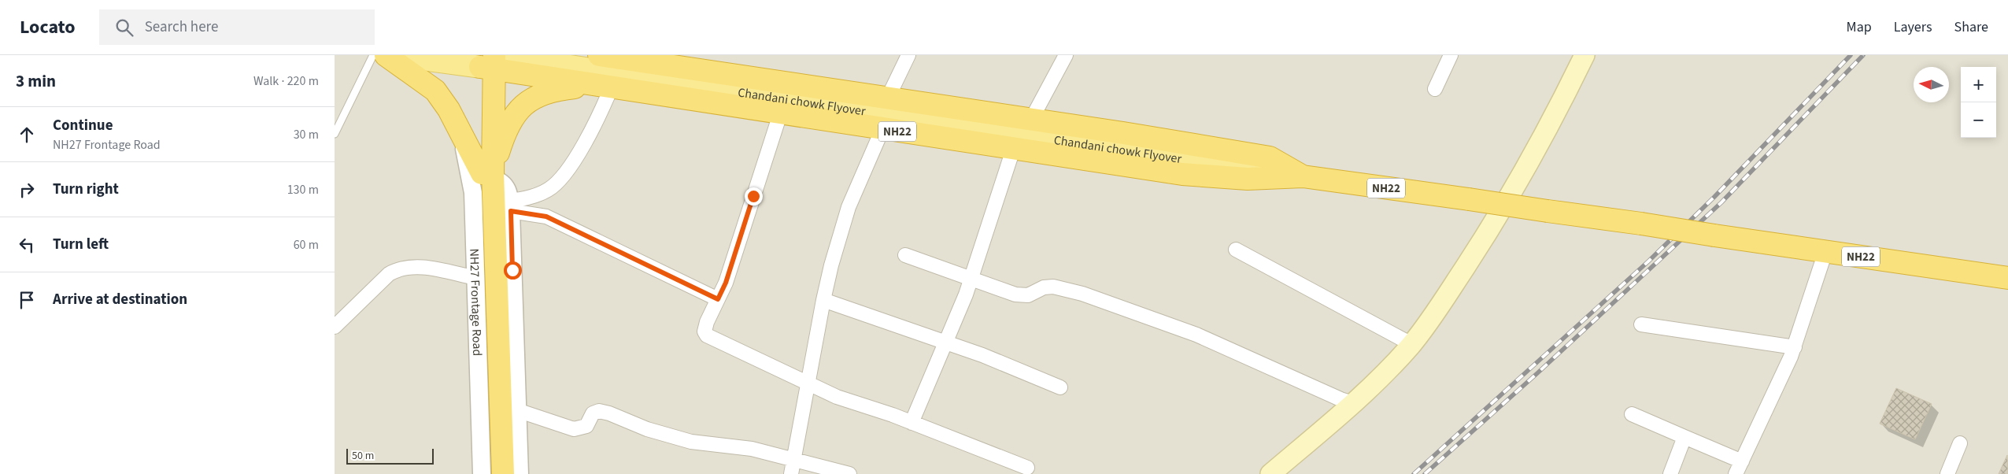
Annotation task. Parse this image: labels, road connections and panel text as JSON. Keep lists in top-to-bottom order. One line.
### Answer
{"streets":{"highway":["NH22"],"main road":["Chandani chowk Flyover"],"street":["NH27 Frontage Road"]},"crossings":[["Chandani chowk Flyover","NH22"]],"scale_bar":"50 m","north":"left","page":{"header":"Locato","search":"Search here","nav":["Map","Layers","Share"],"heading":["3 min","Walk · 220 m"],"map_buttons":["+","−"],"list":[["Continue","NH27 Frontage Road","30 m"],["Turn right","130 m"],["Turn left","60 m"],"Arrive at destination"],"scale":"50 m"}}
